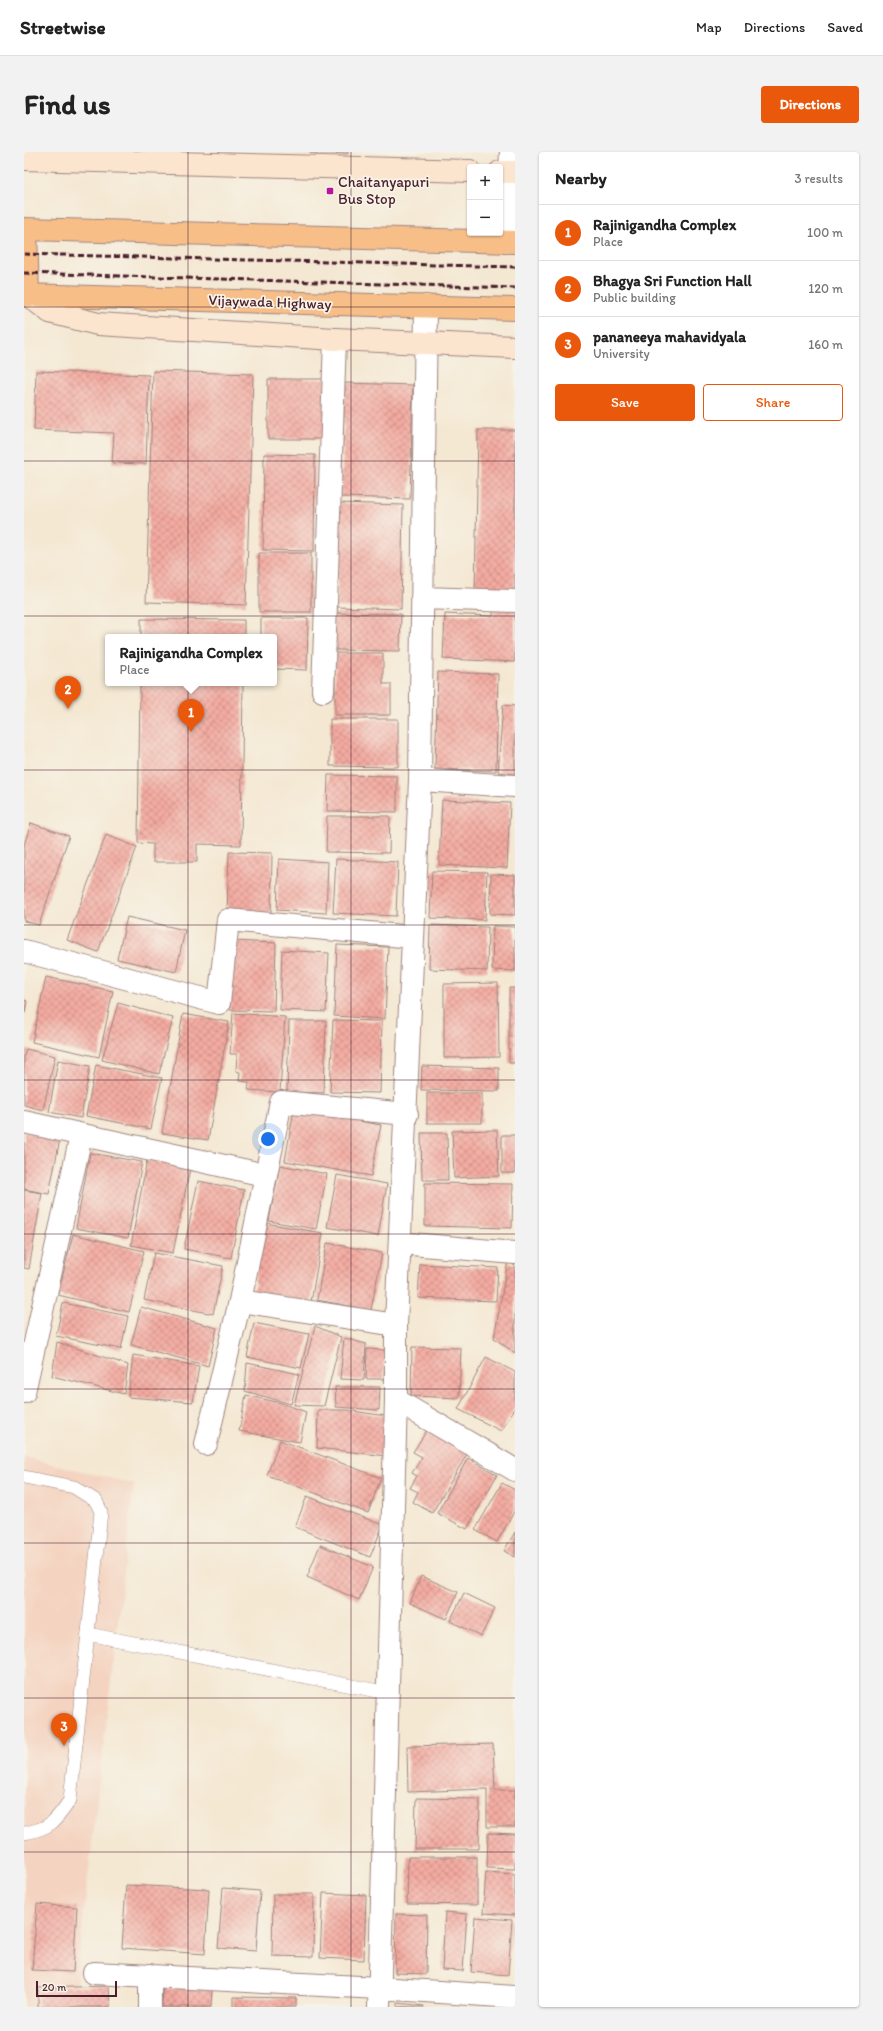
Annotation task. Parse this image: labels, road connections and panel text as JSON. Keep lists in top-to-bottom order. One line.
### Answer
{"streets":{"highway":["Vijaywada Highway"]},"places":{"transit":["Chaitanyapuri Bus Stop"]},"scale_bar":"20 m","page":{"header":"Streetwise","nav":["Map","Directions","Saved"],"buttons":["Directions",["Save","Share"]],"title":"Find us","heading":["Nearby","3 results"],"map_buttons":["+","−"],"list":[{"mark":"1","name":"Rajinigandha Complex","note":"Place","value":"100 m"},{"mark":"2","name":"Bhagya Sri Function Hall","note":"Public building","value":"120 m"},{"mark":"3","name":"pananeeya mahavidyala","note":"University","value":"160 m"}],"popup":["Rajinigandha Complex","Place"],"pins":["2","1","3"],"scale":"20 m"}}
